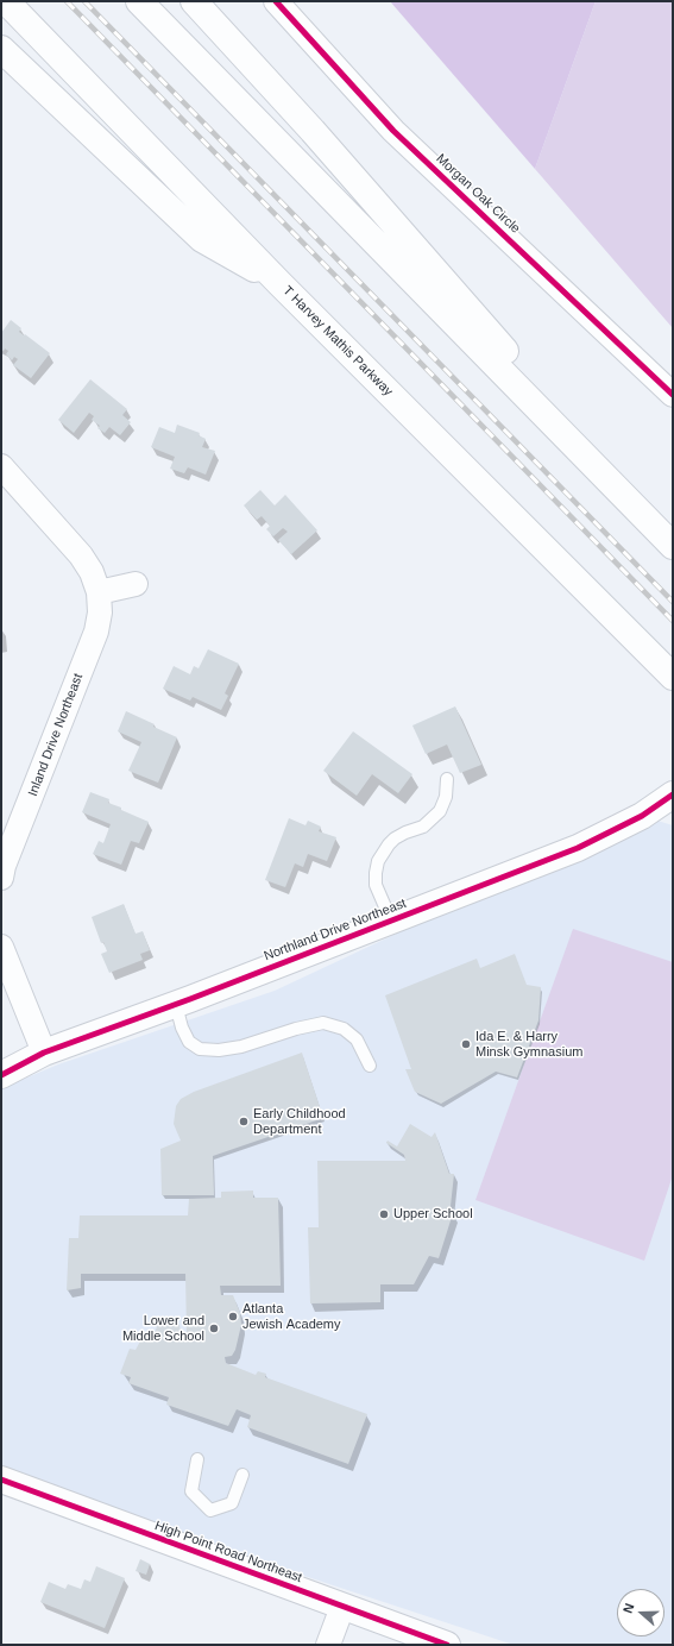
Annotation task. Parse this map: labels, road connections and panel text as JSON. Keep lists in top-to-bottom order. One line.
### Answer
{"streets":{"main road":["T Harvey Mathis Parkway","Northland Drive Northeast","High Point Road Northeast"],"street":["Morgan Oak Circle","Inland Drive Northeast"]},"places":["Ida E. & Harry Minsk Gymnasium","Early Childhood Department","Upper School","Atlanta Jewish Academy","Lower and Middle School"],"north":"left"}
